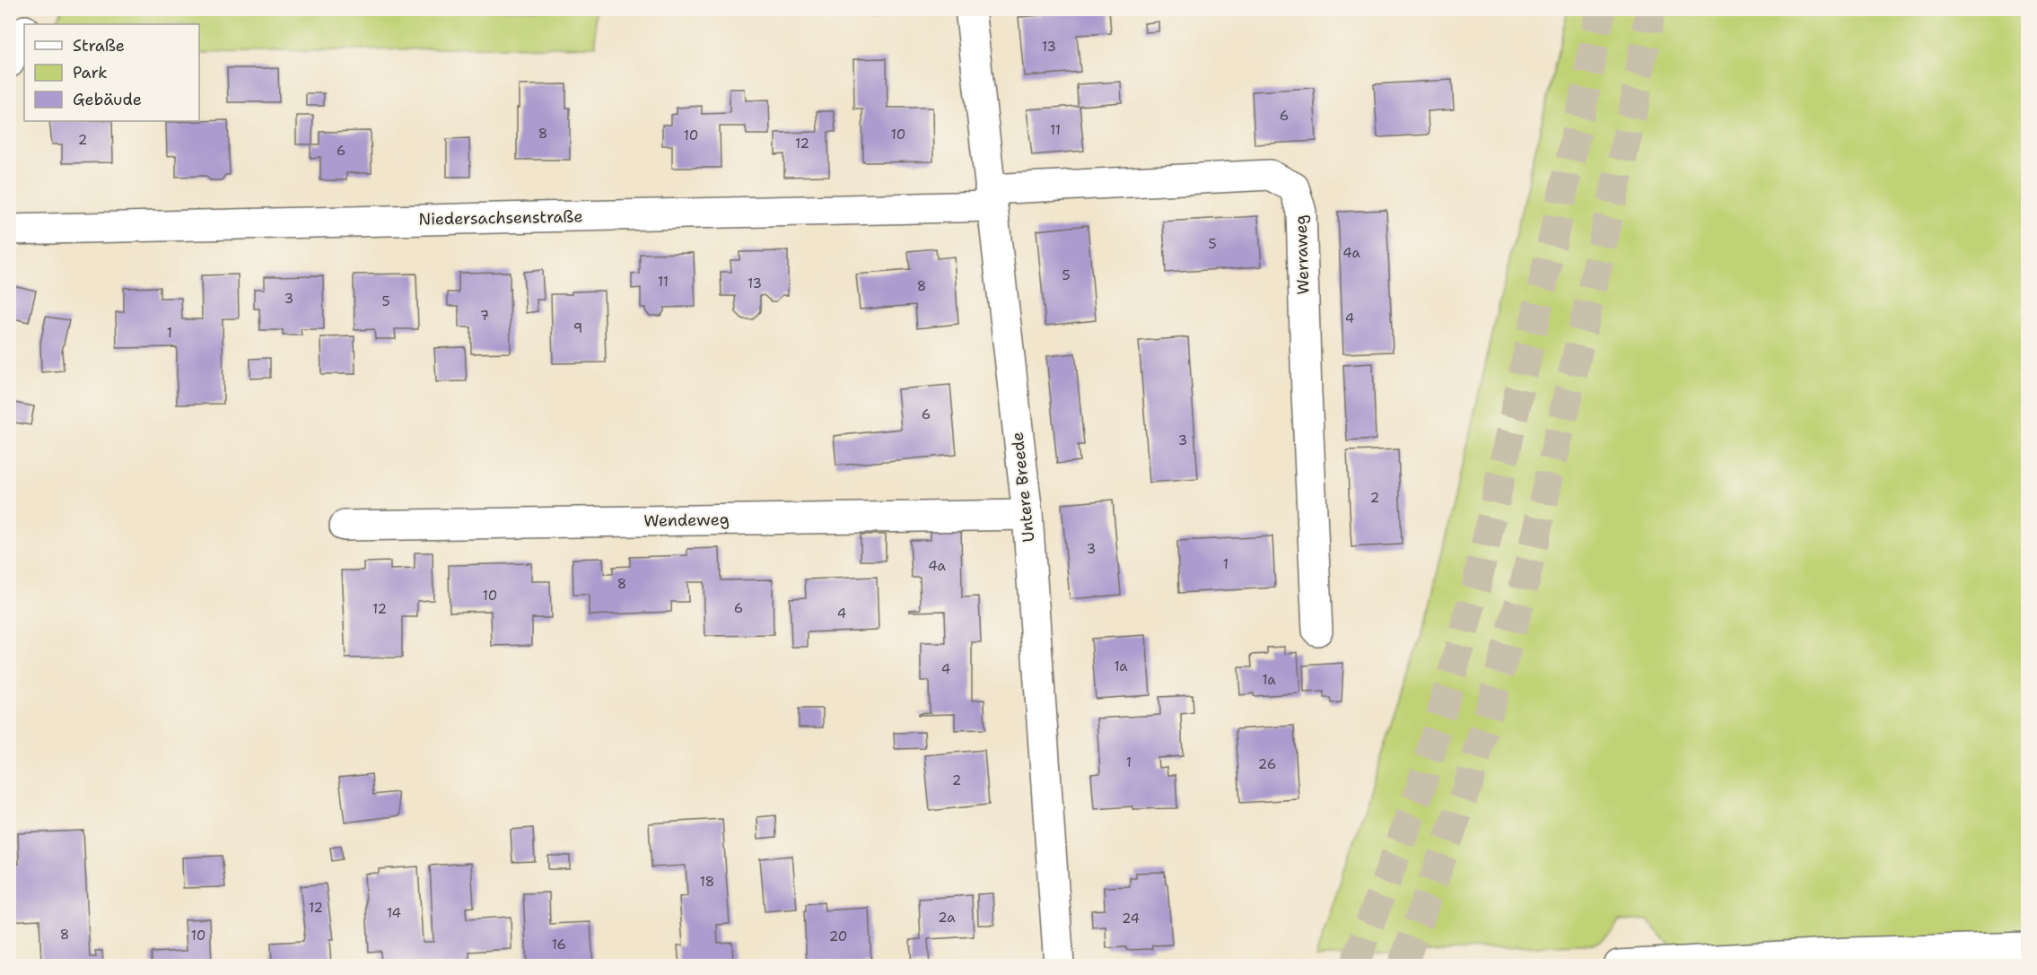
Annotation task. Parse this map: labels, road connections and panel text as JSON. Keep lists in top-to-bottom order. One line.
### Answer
{"streets":{"street":["Niedersachsenstraße","Werraweg","Untere Breede","Wendeweg"]},"crossings":[["Niedersachsenstraße","Werraweg"],["Niedersachsenstraße","Untere Breede"],["Werraweg","Untere Breede"],["Untere Breede","Wendeweg"]],"house_numbers":["13","6","11","8","10","10","2","12","6","5","4a","5","11","13","8","3","5","7","4","9","1","6","3","2","3","1","4a","8","10","6","12","4","1a","4","1a","1","26","2","18","12","14","2a","24","8","10","20","16"],"legend":["Straße","Park","Gebäude"]}
